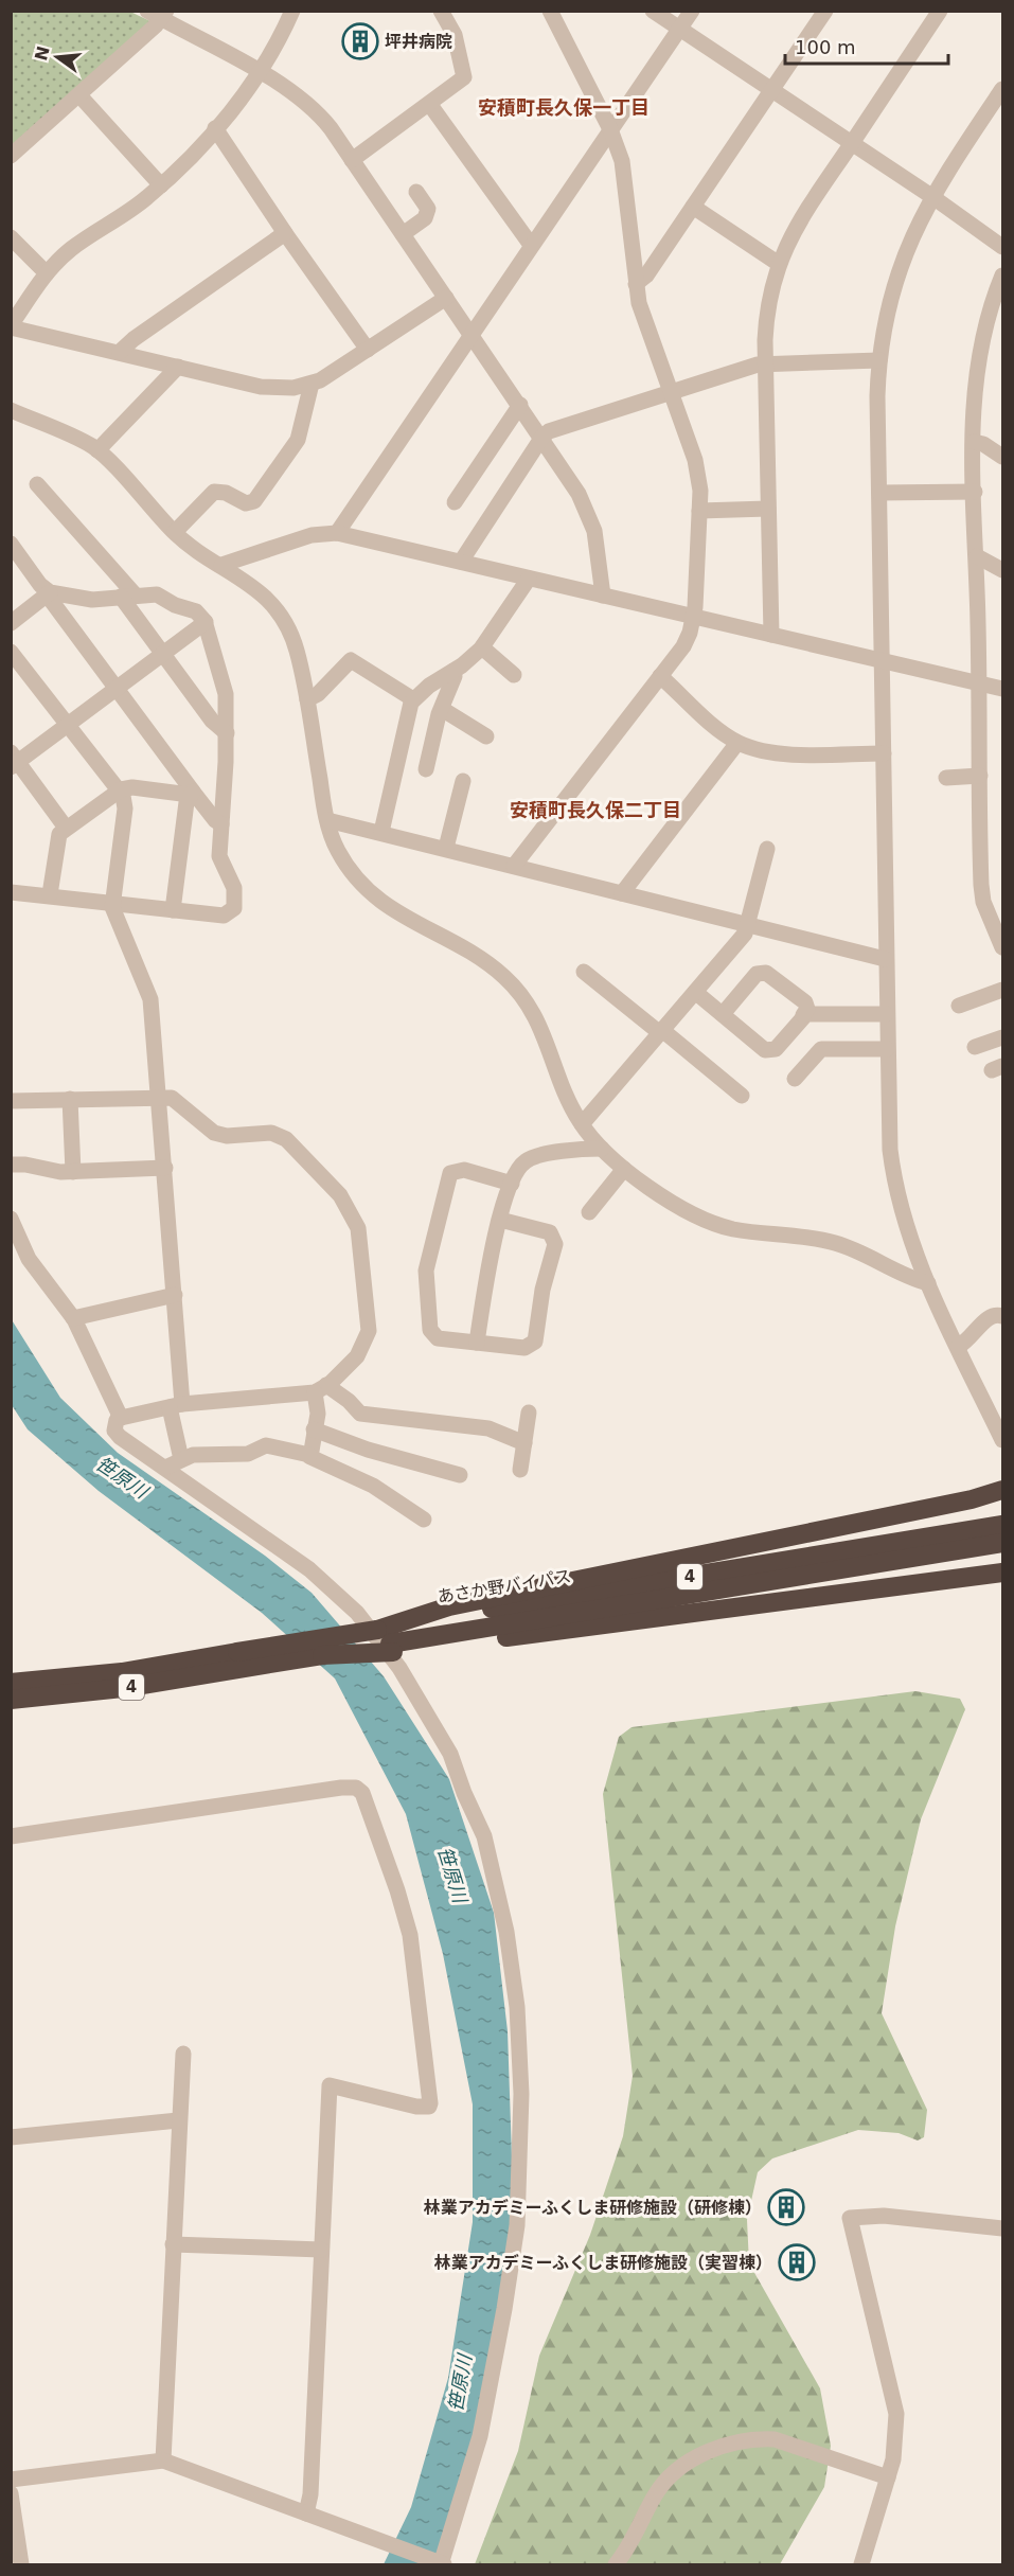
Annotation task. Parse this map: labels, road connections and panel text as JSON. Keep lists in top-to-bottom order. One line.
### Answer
{"streets":{"highway":["4","あさか野バイパス"]},"districts":["安積町長久保一丁目","安積町長久保二丁目"],"water":["笹原川"],"places":{"building":["坪井病院","林業アカデミーふくしま研修施設（研修棟）","林業アカデミーふくしま研修施設（実習棟）"]},"scale_bar":"100 m","north":"left"}
